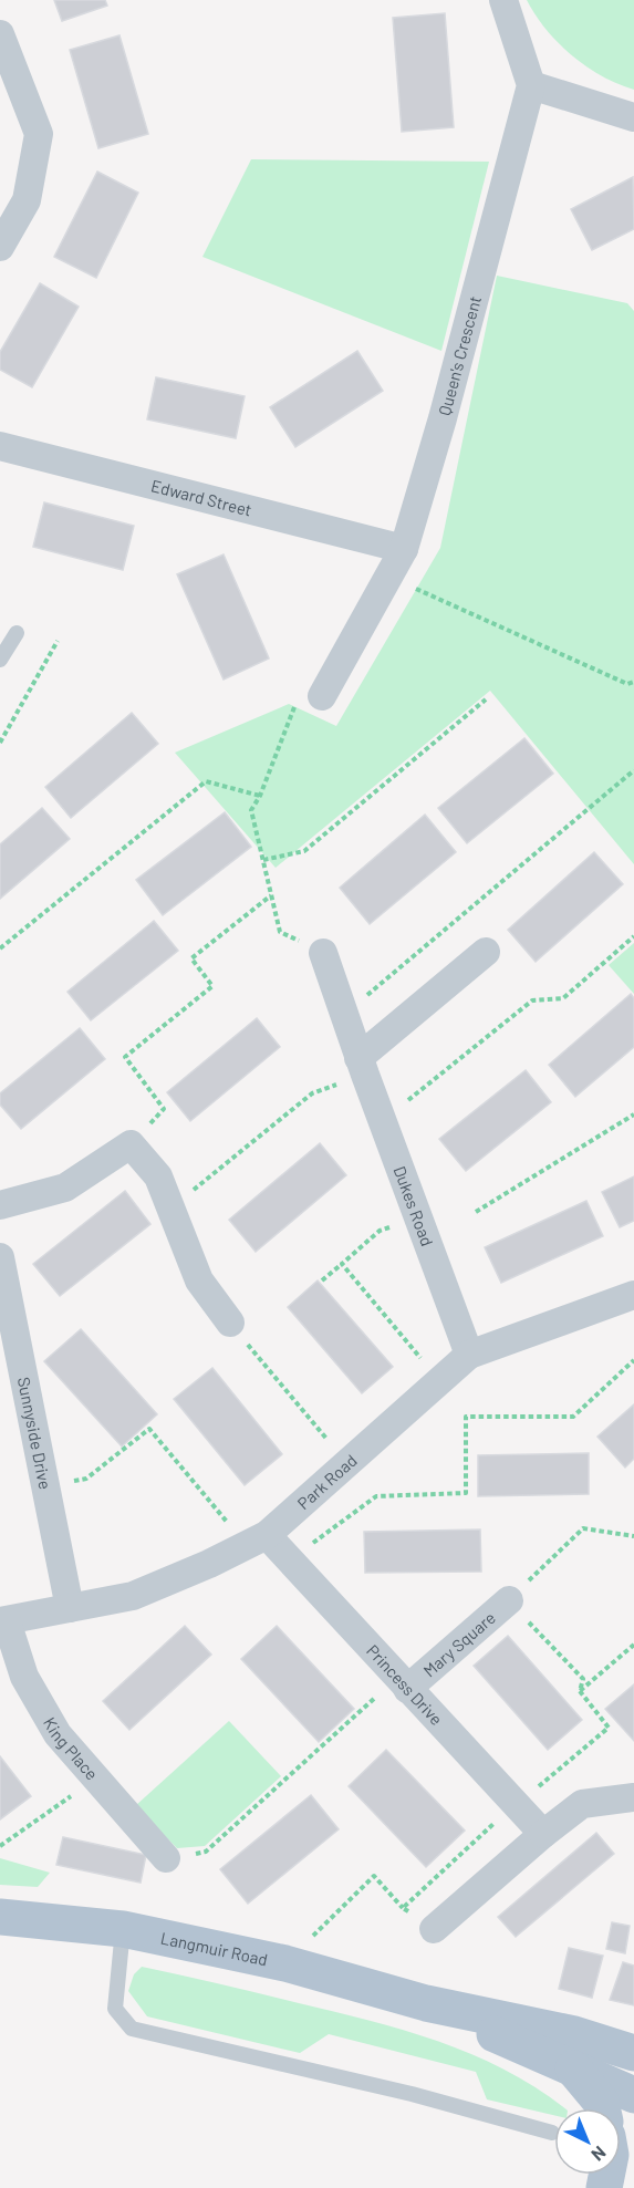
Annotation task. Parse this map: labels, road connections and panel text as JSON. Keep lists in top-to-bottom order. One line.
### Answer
{"streets":{"main road":["Langmuir Road"],"street":["Queen's Crescent","Edward Street","Dukes Road","Sunnyside Drive","Park Road","Mary Square","Princess Drive","King Place"]},"crossings":[["Queen's Crescent","Edward Street"],["Dukes Road","Park Road"],["Sunnyside Drive","Park Road"],["Park Road","Princess Drive"],["Park Road","King Place"],["Mary Square","Princess Drive"]],"north":"bottom right"}
